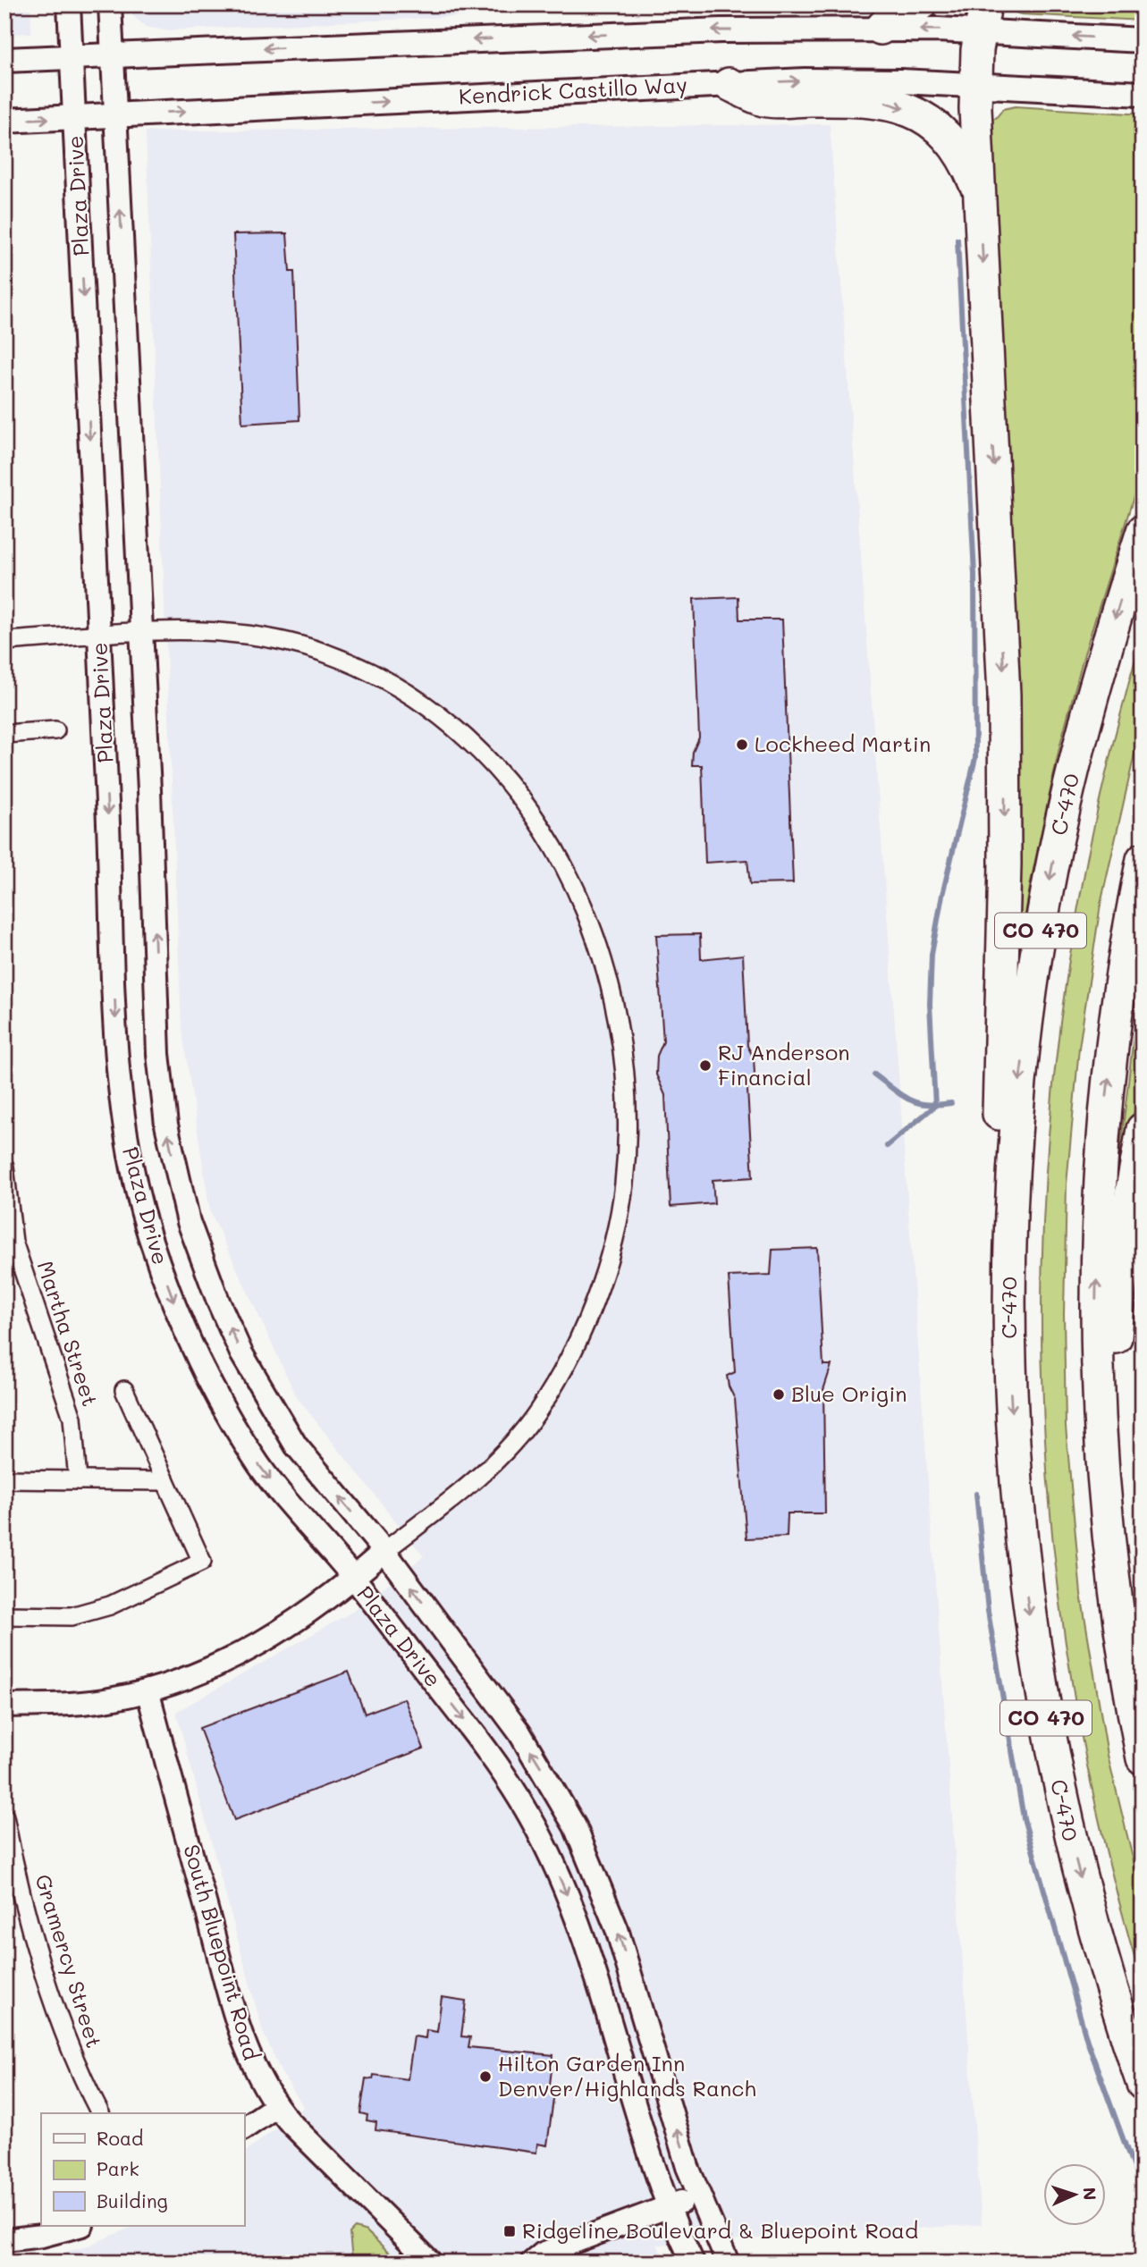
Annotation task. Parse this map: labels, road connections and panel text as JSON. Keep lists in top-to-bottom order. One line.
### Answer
{"streets":{"highway":["C-470","CO 470"],"main road":["Kendrick Castillo Way"],"street":["Plaza Drive","Martha Street","South Bluepoint Road","Gramercy Street"]},"crossings":[["Kendrick Castillo Way","Plaza Drive"]],"places":{"other":["Lockheed Martin","RJ Anderson Financial","Blue Origin","Hilton Garden Inn Denver/Highlands Ranch"],"transit":["Ridgeline Boulevard & Bluepoint Road"]},"legend":["Road","Park","Building"],"north":"right"}
